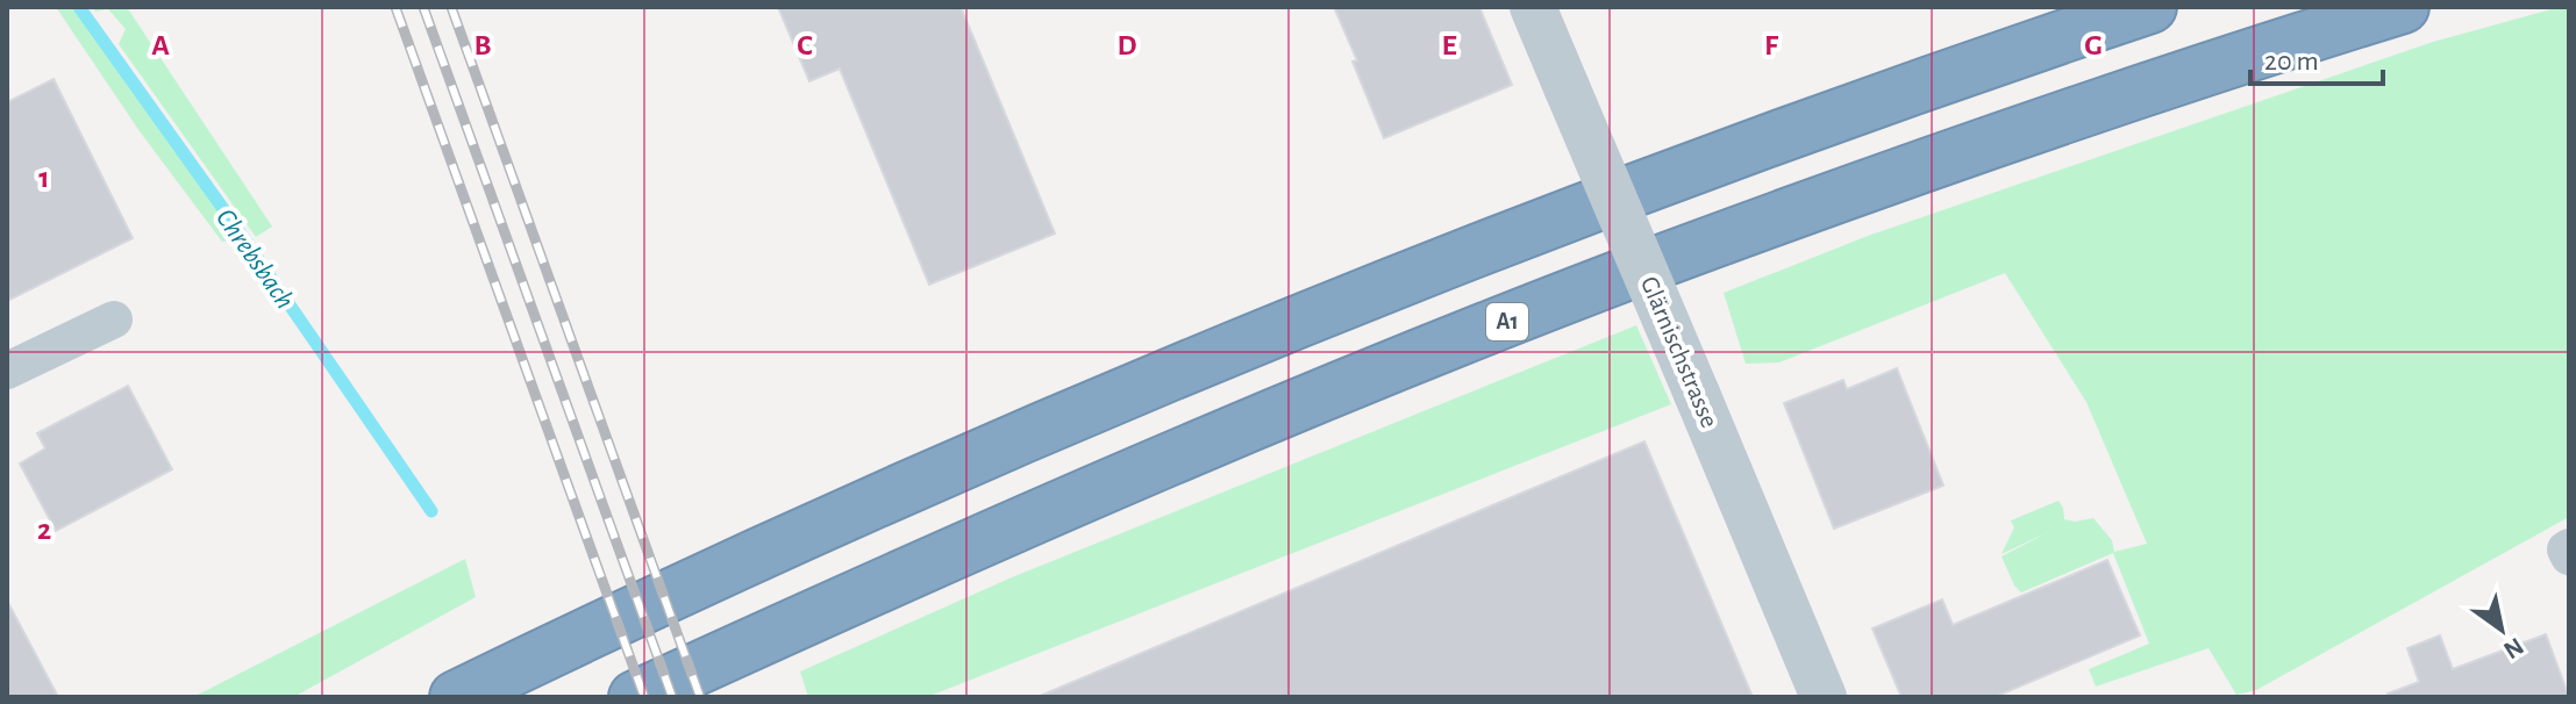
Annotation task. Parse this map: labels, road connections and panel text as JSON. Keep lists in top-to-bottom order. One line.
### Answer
{"streets":{"highway":["A1"],"street":["Glärnischstrasse"]},"water":["Chrebsbach"],"scale_bar":"20 m","north":"bottom right","grid":{"columns":["A","B","C","D","E","F","G"],"rows":["1","2"]}}
